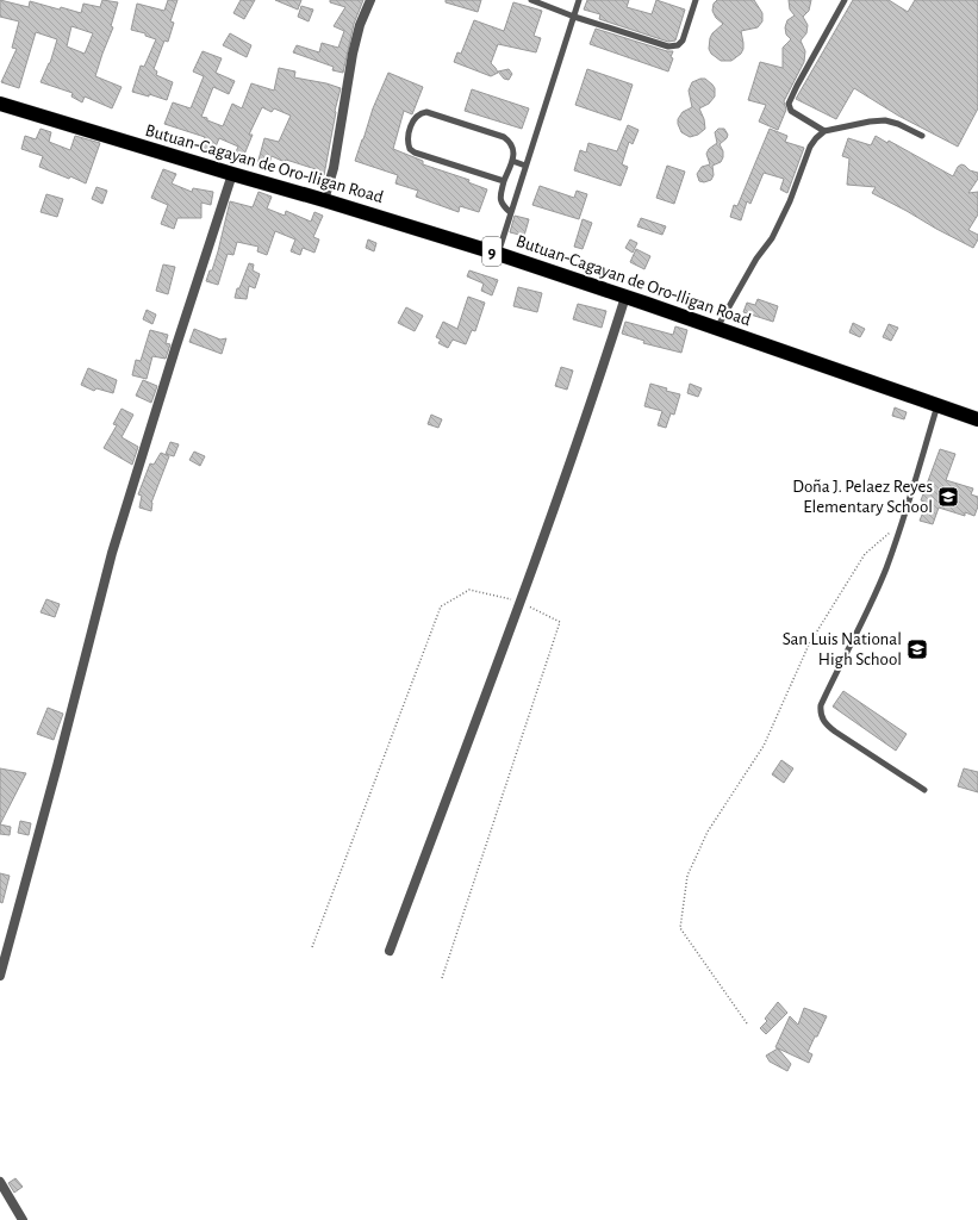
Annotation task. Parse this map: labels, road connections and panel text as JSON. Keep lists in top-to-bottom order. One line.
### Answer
{"streets":{"highway":["Butuan-Cagayan de Oro-Iligan Road","9"]},"places":{"school or university":["Doña J. Pelaez Reyes Elementary School","San Luis National High School"]}}
